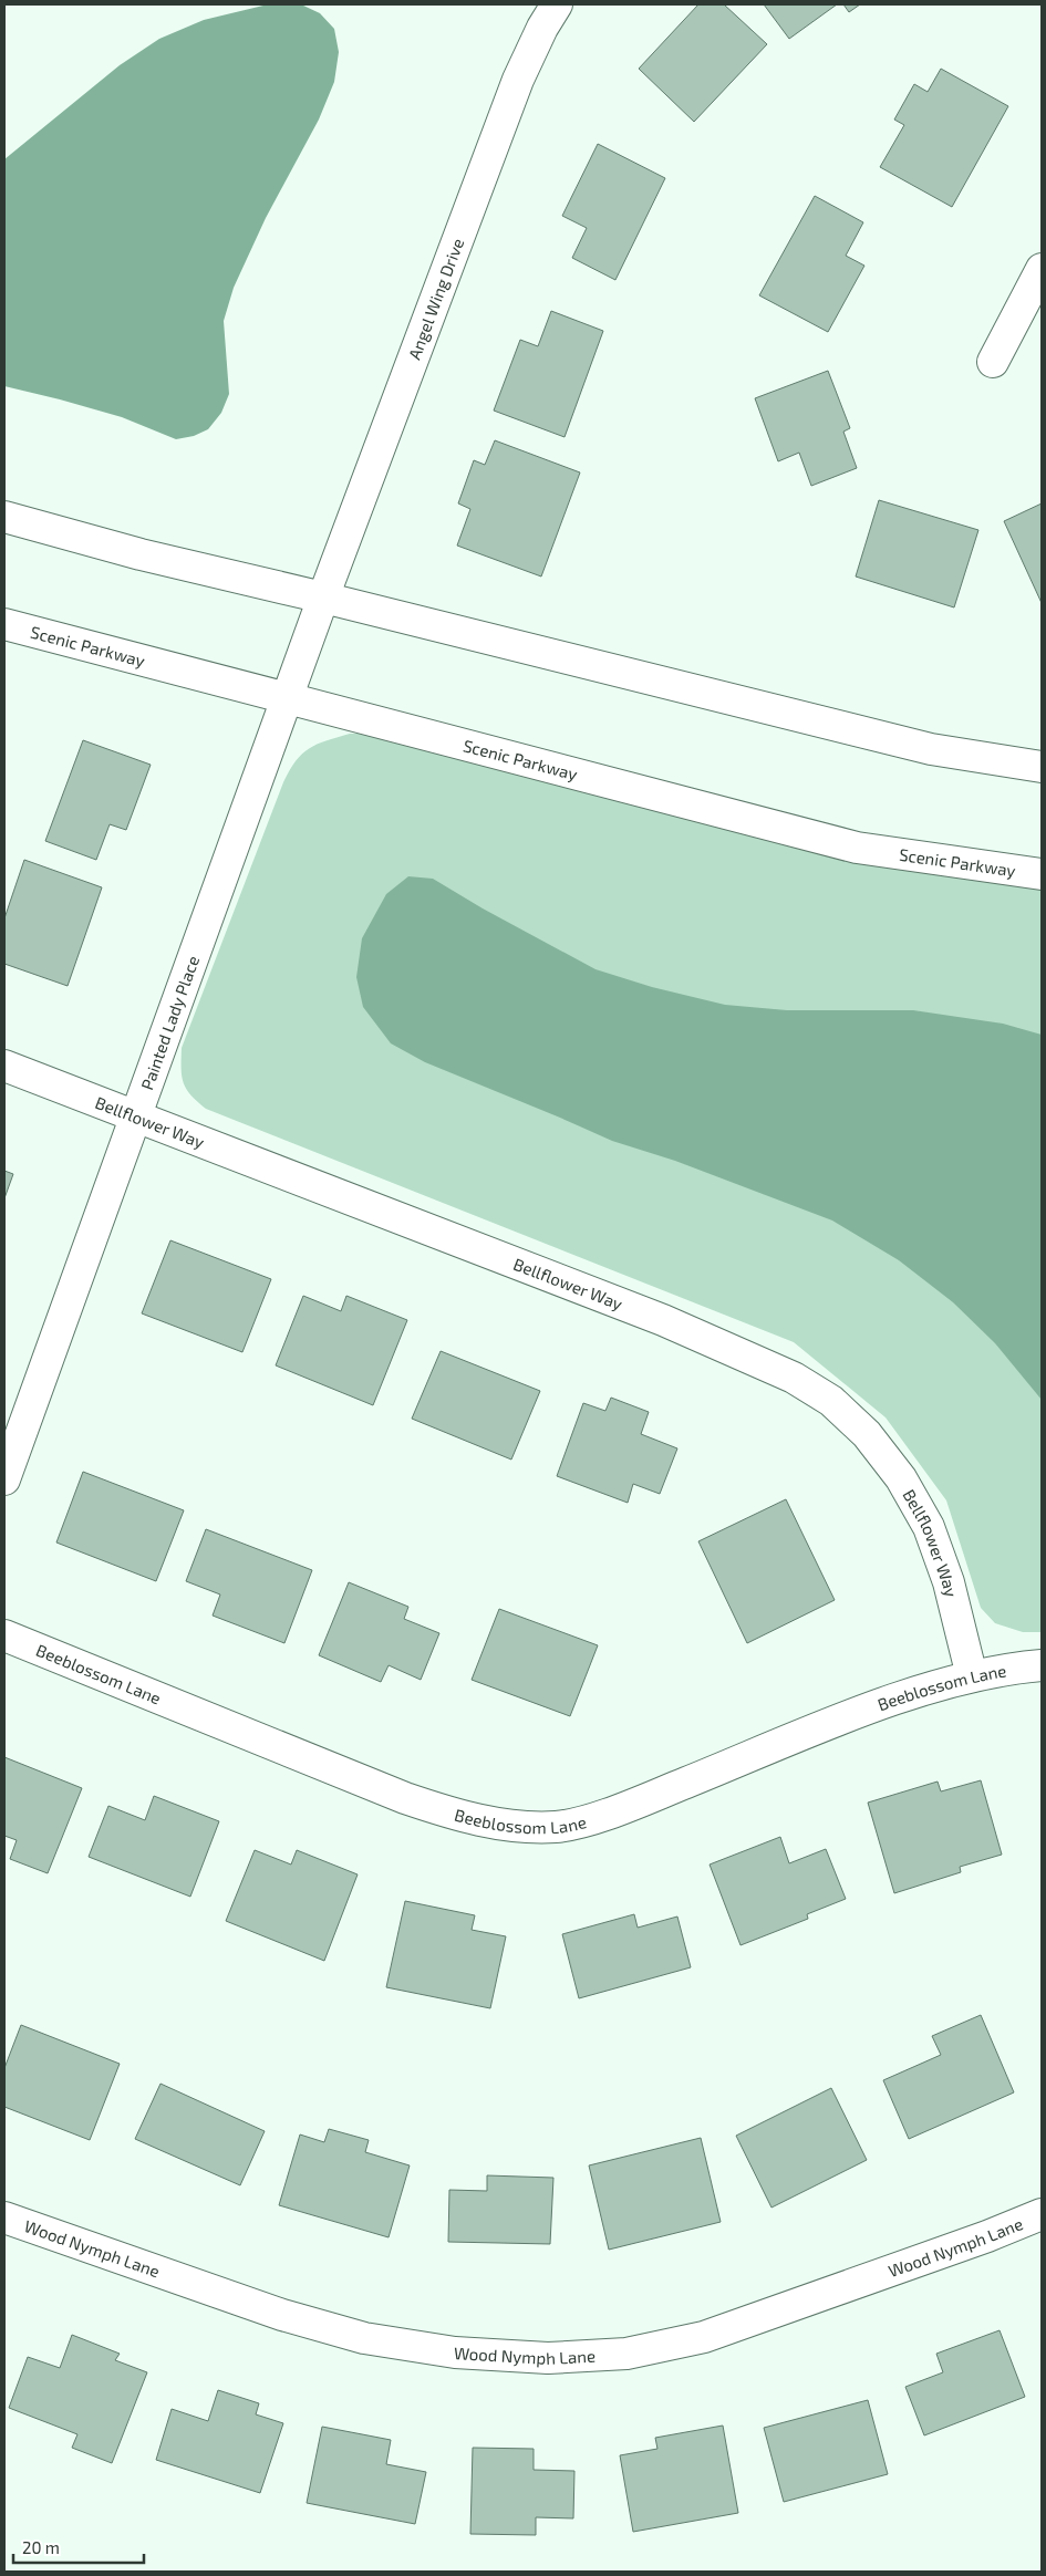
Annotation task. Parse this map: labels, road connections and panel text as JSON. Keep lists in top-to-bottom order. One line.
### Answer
{"streets":{"street":["Angel Wing Drive","Scenic Parkway","Painted Lady Place","Bellflower Way","Beeblossom Lane","Wood Nymph Lane"]},"crossings":[["Angel Wing Drive","Painted Lady Place"],["Scenic Parkway","Painted Lady Place"],["Painted Lady Place","Bellflower Way"],["Bellflower Way","Beeblossom Lane"]],"scale_bar":"20 m"}
